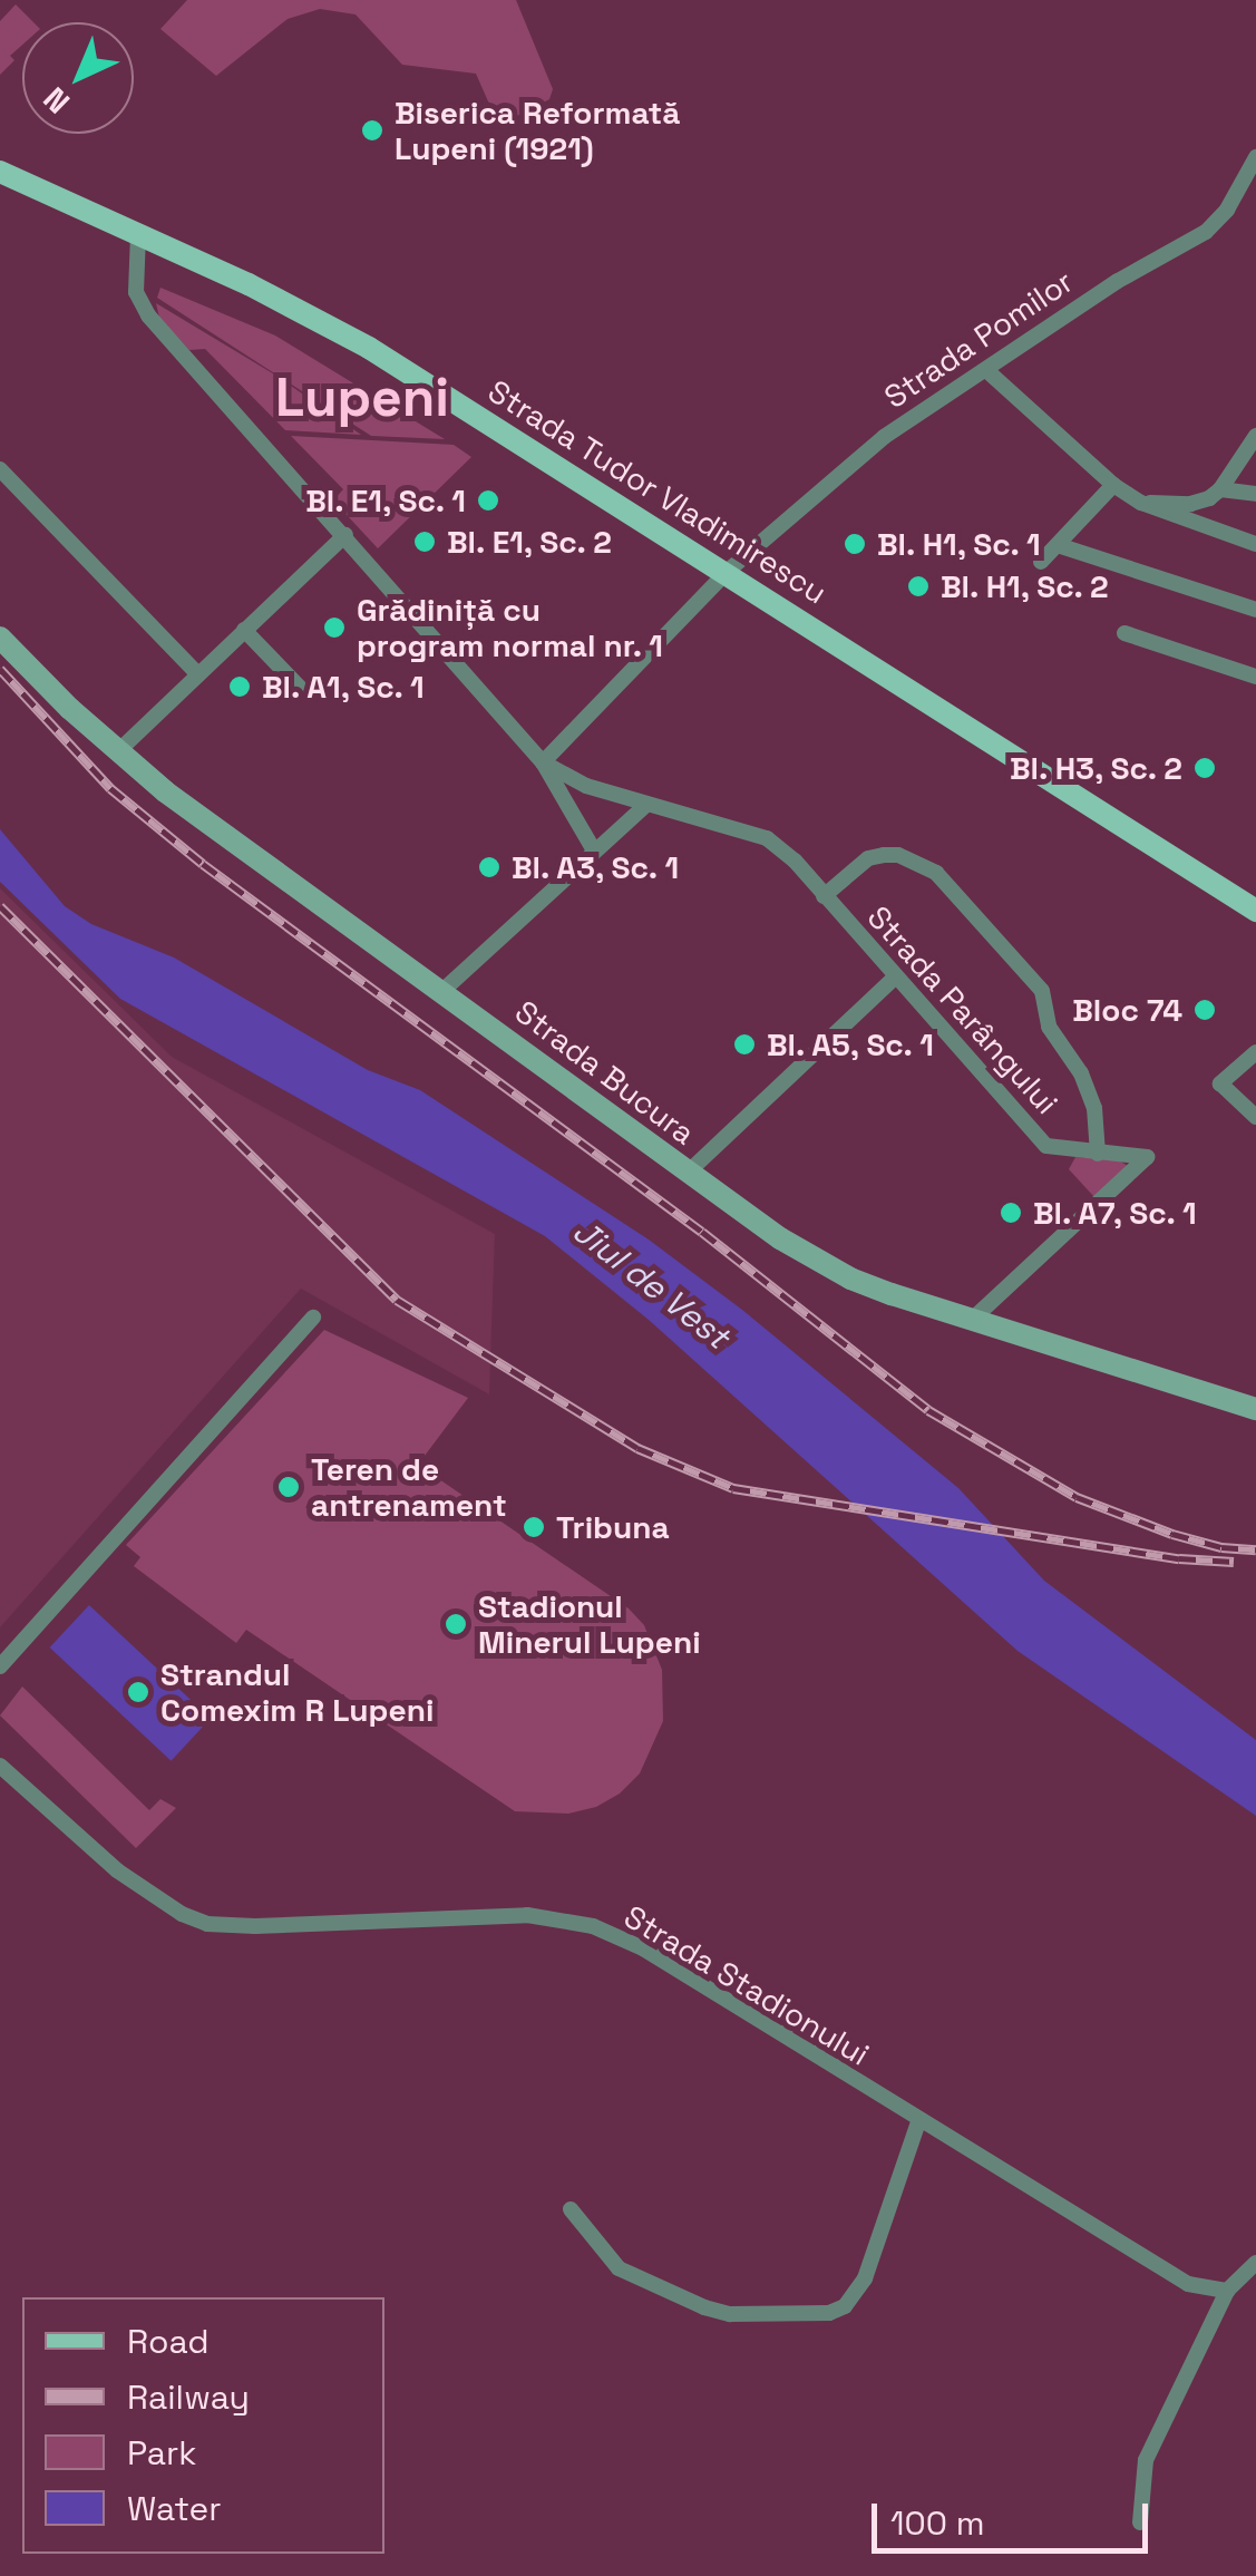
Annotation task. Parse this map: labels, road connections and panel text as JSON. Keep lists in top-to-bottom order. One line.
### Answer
{"streets":{"main road":["Strada Tudor Vladimirescu","Strada Bucura"],"street":["Strada Pomilor","Strada Parângului","Strada Stadionului"]},"crossings":[["Strada Pomilor","Strada Tudor Vladimirescu"],["Strada Tudor Vladimirescu","Strada Parângului"],["Strada Parângului","Strada Bucura"]],"districts":["Lupeni"],"water":["Jiul de Vest"],"places":["Biserica Reformată Lupeni (1921)","Bl. E1, Sc. 1","Bl. E1, Sc. 2","Bl. H1, Sc. 1","Bl. H1, Sc. 2","Grădiniță cu program normal nr. 1","Bl. A1, Sc. 1","Bl. H3, Sc. 2","Bl. A3, Sc. 1","Bloc 74","Bl. A5, Sc. 1","Bl. A7, Sc. 1","Teren de antrenament","Tribuna","Stadionul Minerul Lupeni","Strandul Comexim R Lupeni"],"legend":["Road","Railway","Park","Water"],"scale_bar":"100 m","north":"bottom left"}
